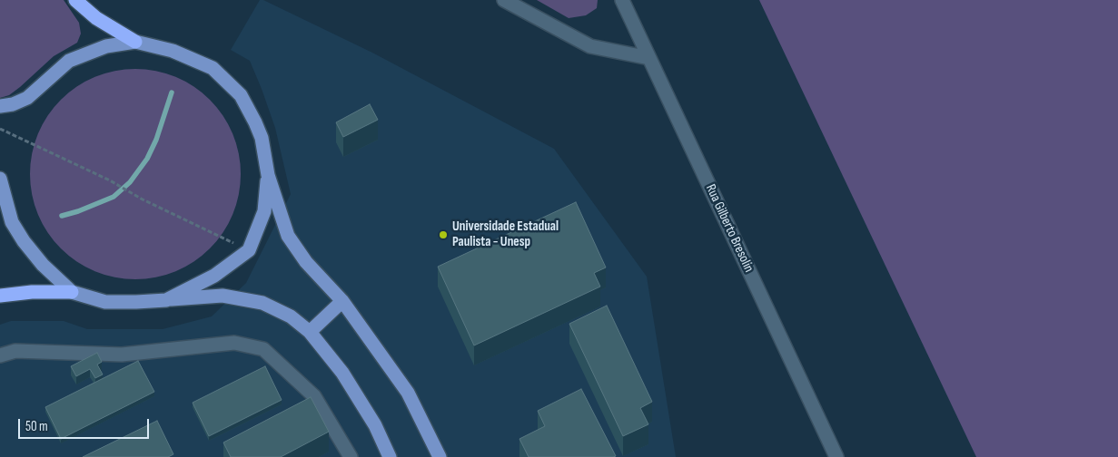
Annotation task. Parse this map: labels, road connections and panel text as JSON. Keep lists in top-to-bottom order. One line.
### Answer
{"streets":{"street":["Rua Gilberto Bresolin"]},"places":["Universidade Estadual Paulista - Unesp"],"scale_bar":"50 m"}
